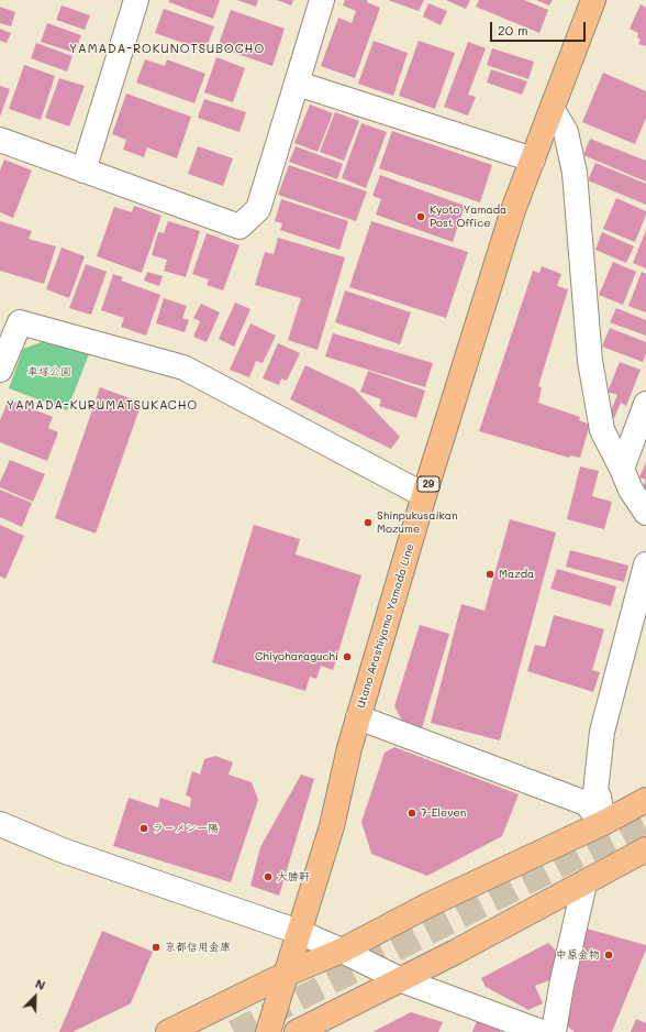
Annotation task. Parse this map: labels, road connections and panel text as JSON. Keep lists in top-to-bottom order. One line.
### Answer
{"streets":{"main road":["29","Utano Arashiyama Yamada Line"]},"districts":["YAMADA-ROKUNOTSUBOCHO","YAMADA-KURUMATSUKACHO"],"parks":["車塚公園"],"places":["Kyoto Yamada Post Office","Shinpukusaikan Mozume","Mazda","Chiyoharaguchi","7-Eleven","ラーメン一陽","大勝軒","京都信用金庫","中原金物"],"scale_bar":"20 m","north":"top right"}
